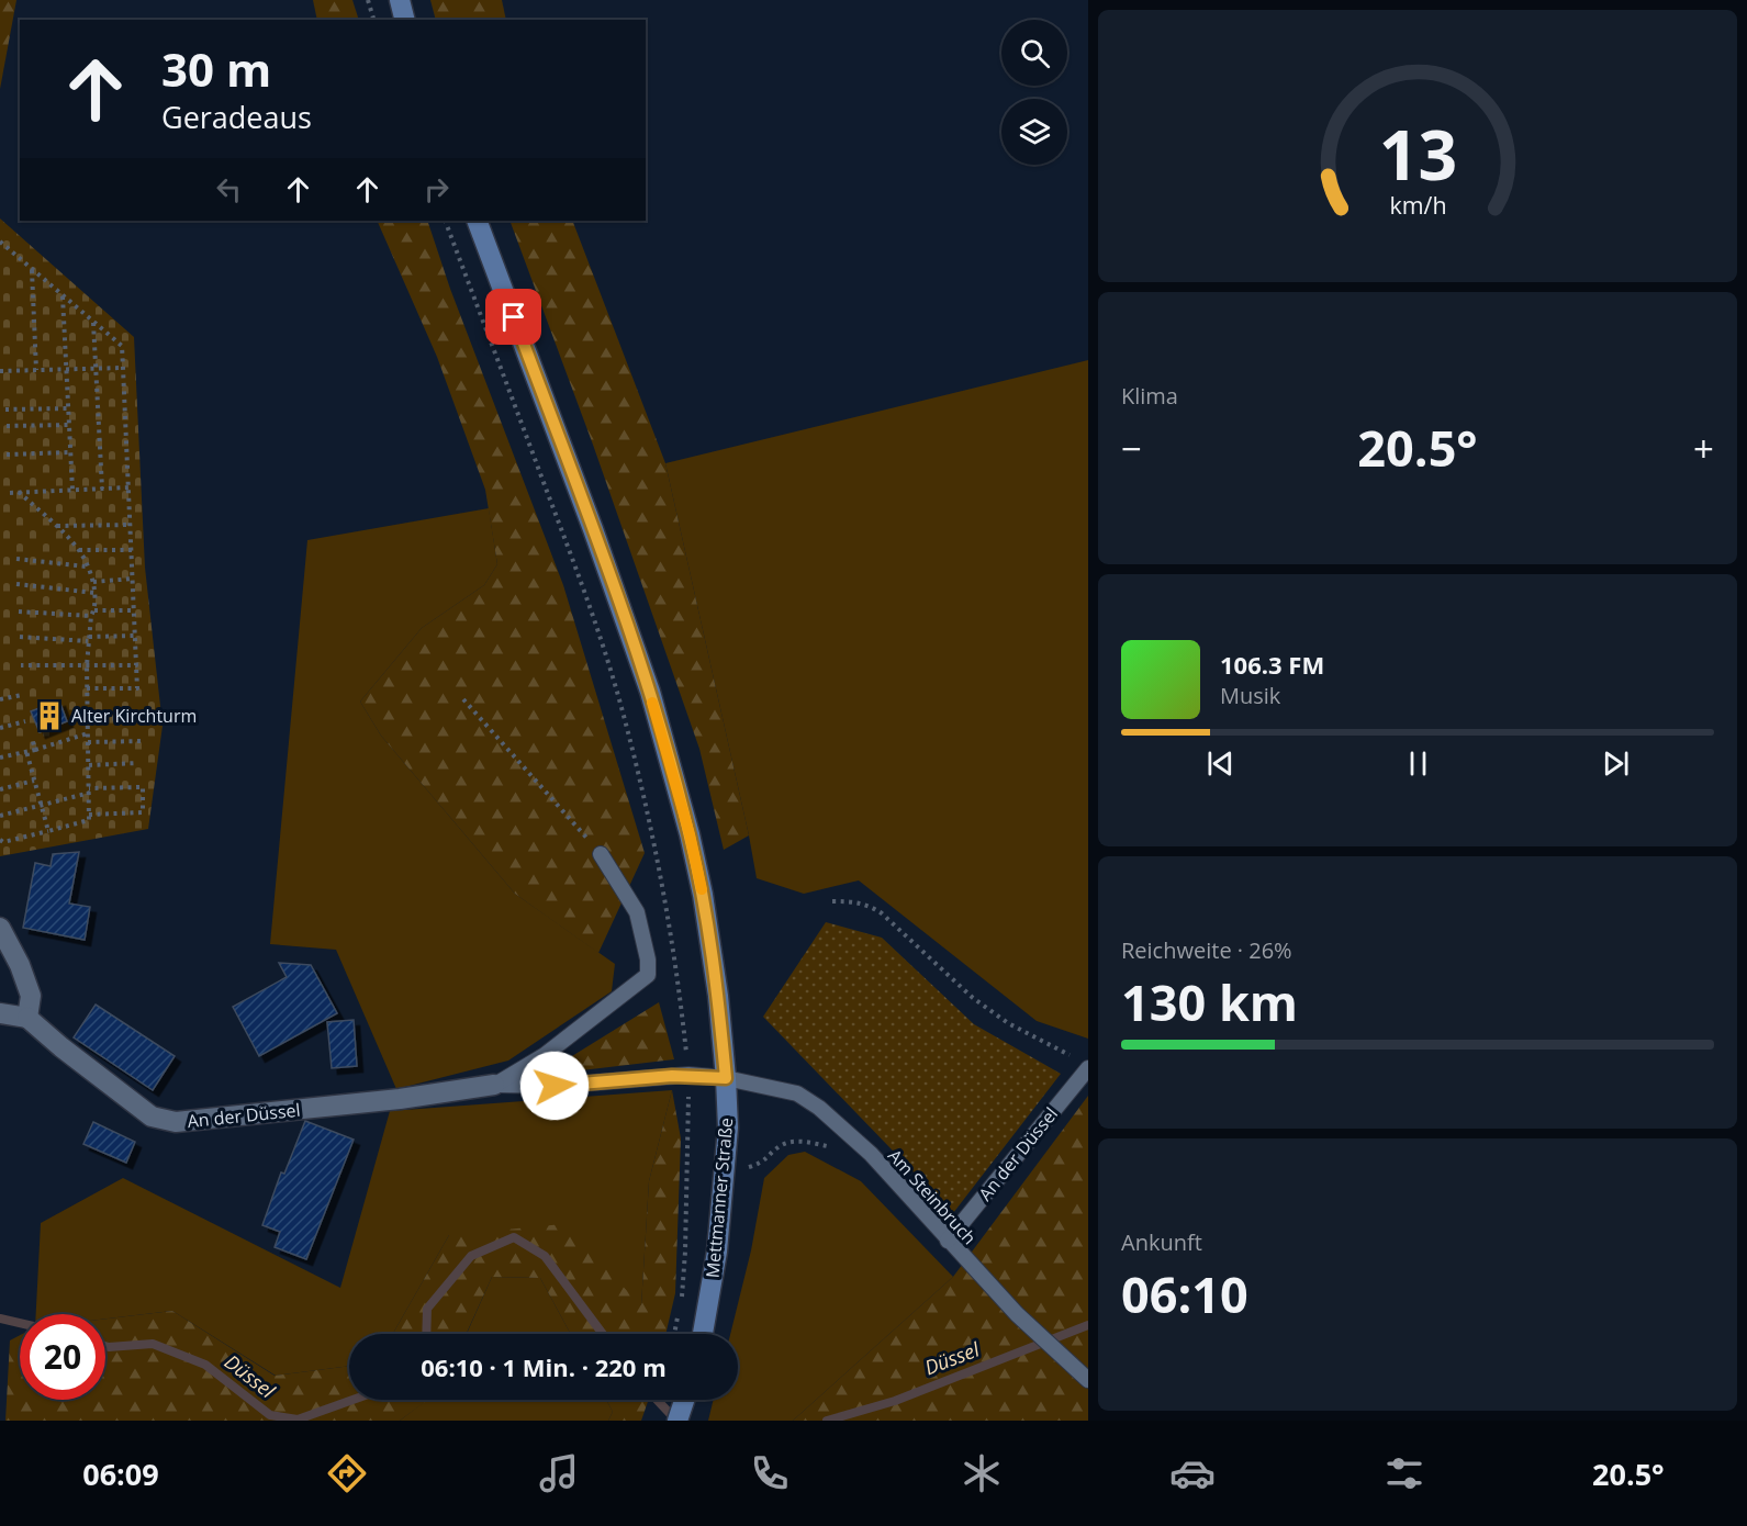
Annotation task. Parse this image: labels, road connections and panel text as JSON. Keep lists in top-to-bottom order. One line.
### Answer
{"streets":{"main road":["Mettmanner Straße"],"street":["An der Düssel"],"lane":["Am Steinbruch"]},"crossings":[["An der Düssel","Am Steinbruch"],["Am Steinbruch","Mettmanner Straße"]],"water":["Düssel"],"places":{"building":["Alter Kirchturm"]},"page":{"turn":["30 m","Geradeaus"],"tile":["Klima",["Reichweite · 26%","130 km"],["Ankunft","06:10"]],"heat":["−","20.5°","+"],"song":["106.3 FM","Musik"],"limit":"20","trip":"06:10 · 1 Min. · 220 m","tabs":["06:09","20.5°"],"gauge":["13","km/h"]}}
